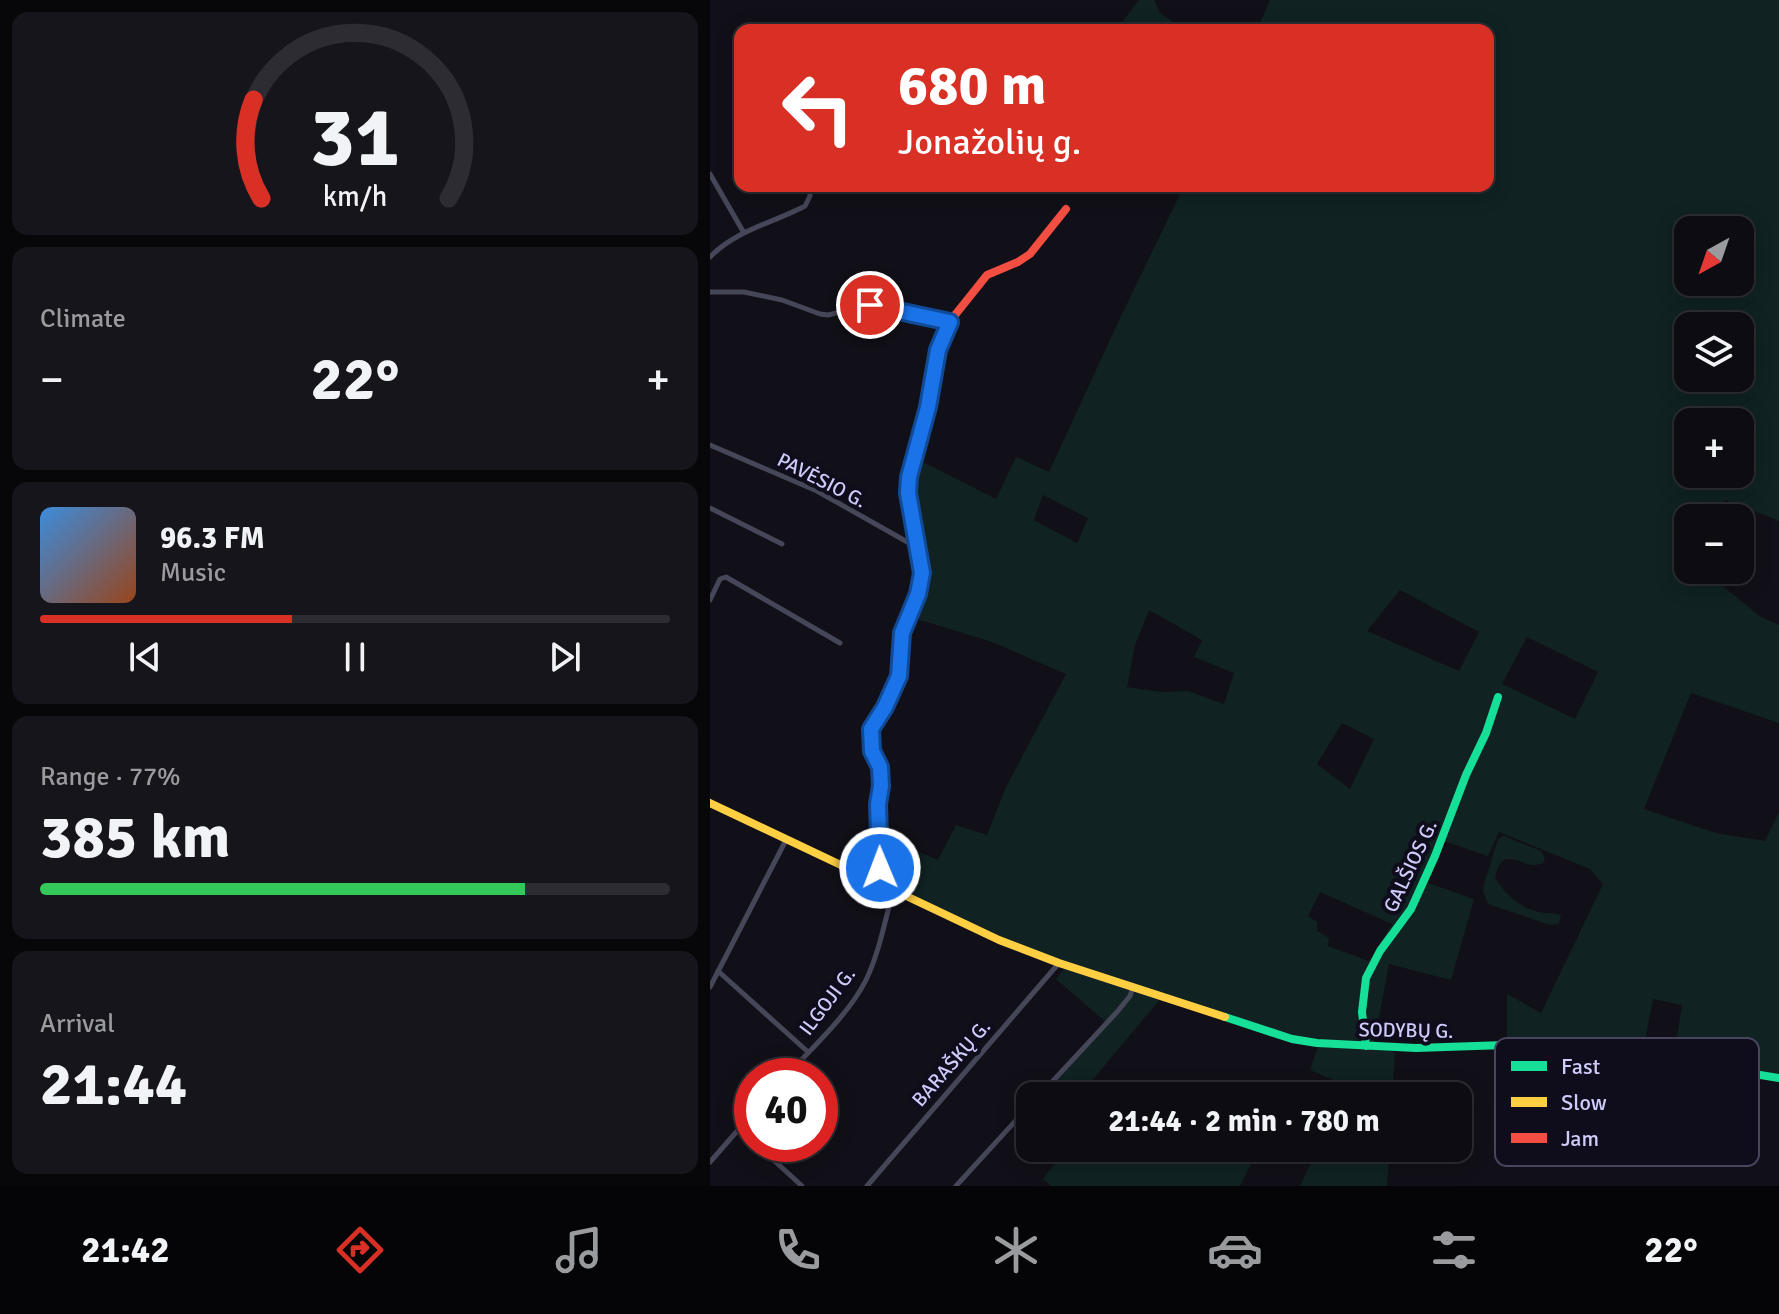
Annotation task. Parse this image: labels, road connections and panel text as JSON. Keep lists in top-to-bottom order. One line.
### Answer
{"streets":{"street":["PAVĖSIO G.","GALŠIOS G.","ILGOJI G.","SODYBŲ G.","BARAŠKŲ G."]},"crossings":[["GALŠIOS G.","SODYBŲ G."],["ILGOJI G.","SODYBŲ G."],["SODYBŲ G.","BARAŠKŲ G."]],"legend":["Fast","Slow","Jam"],"north":"bottom left","page":{"turn":["680 m","Jonažolių g."],"map_buttons":["+","−"],"tile":["Climate",["Range · 77%","385 km"],["Arrival","21:44"]],"heat":["−","22°","+"],"song":["96.3 FM","Music"],"limit":"40","trip":"21:44 · 2 min · 780 m","tabs":["21:42","22°"],"gauge":["31","km/h"]}}
